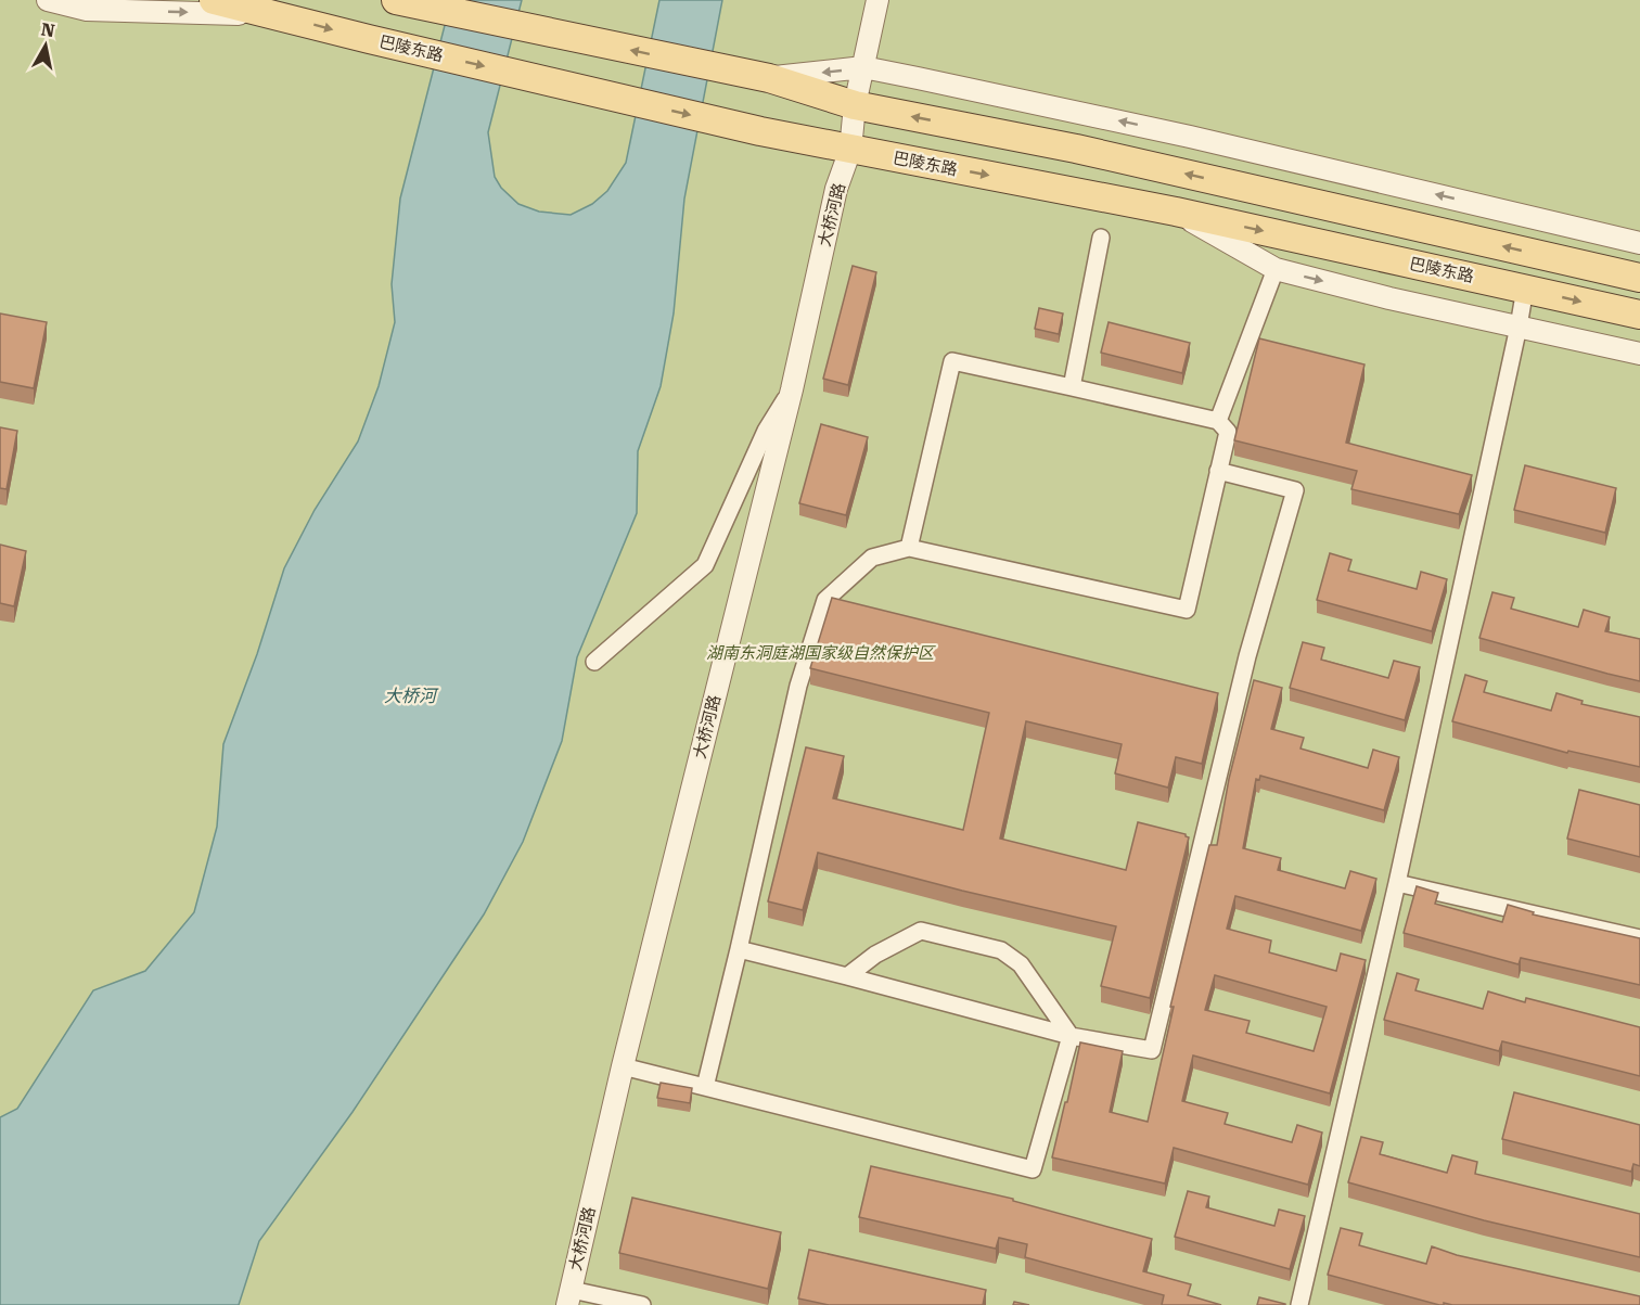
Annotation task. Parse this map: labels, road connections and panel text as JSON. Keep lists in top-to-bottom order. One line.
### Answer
{"streets":{"main road":["巴陵东路"],"street":["大桥河路"]},"crossings":[["巴陵东路","大桥河路"]],"water":["大桥河"],"parks":["湖南东洞庭湖国家级自然保护区"],"north":"top"}
